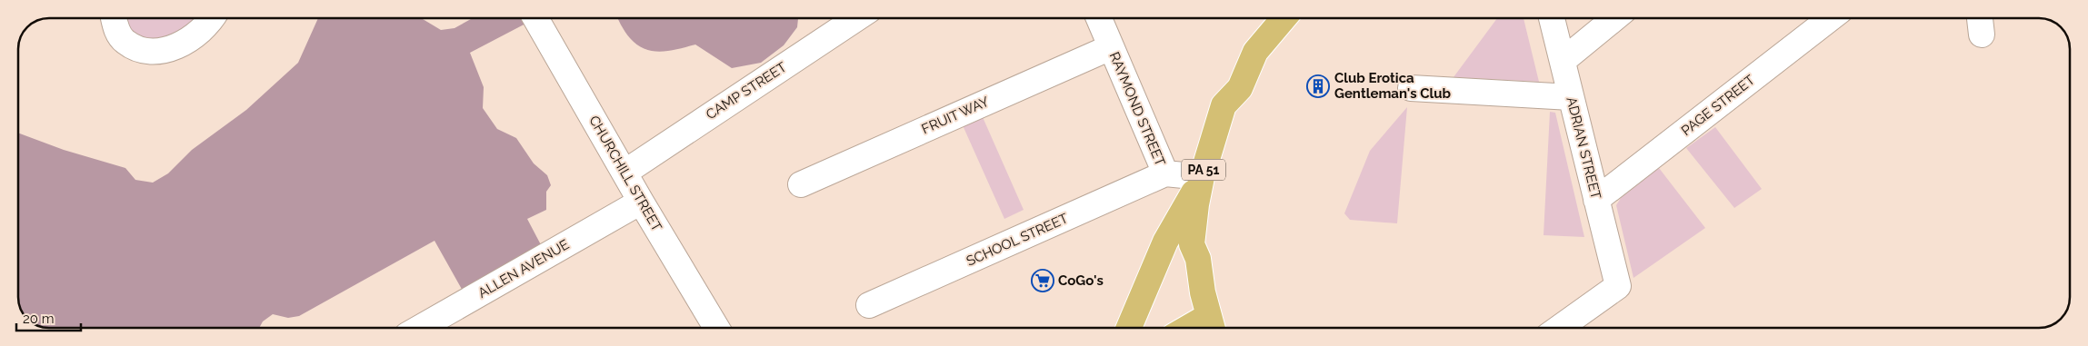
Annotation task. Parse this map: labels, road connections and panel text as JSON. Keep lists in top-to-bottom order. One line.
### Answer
{"streets":{"main road":["PA 51"],"street":["CAMP STREET","PAGE STREET","RAYMOND STREET","FRUIT WAY","ADRIAN STREET","CHURCHILL STREET","SCHOOL STREET","ALLEN AVENUE"]},"crossings":[["CAMP STREET","CHURCHILL STREET"],["PAGE STREET","ADRIAN STREET"],["RAYMOND STREET","FRUIT WAY"],["RAYMOND STREET","PA 51"],["RAYMOND STREET","SCHOOL STREET"],["CHURCHILL STREET","ALLEN AVENUE"]],"places":{"building":["Club Erotica Gentleman's Club"],"supermarket":["CoGo's"]},"scale_bar":"20 m"}
